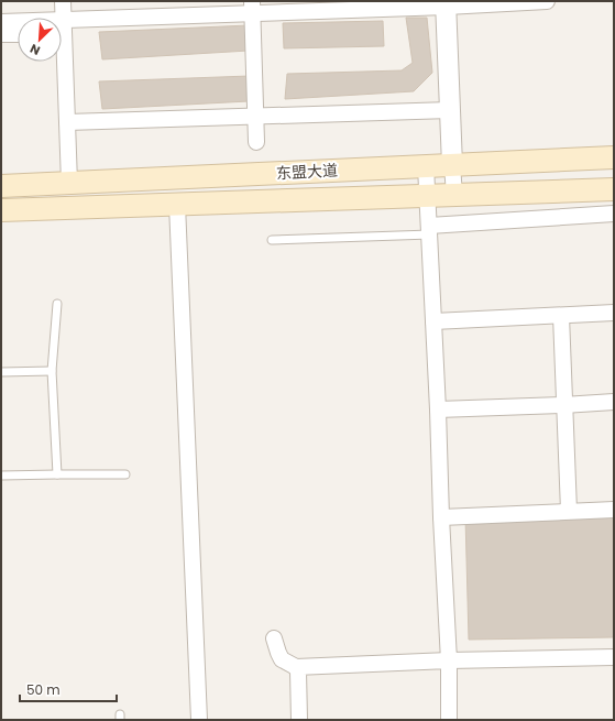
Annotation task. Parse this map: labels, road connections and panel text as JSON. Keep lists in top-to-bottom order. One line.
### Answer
{"streets":{"main road":["东盟大道"]},"scale_bar":"50 m","north":"bottom left"}
